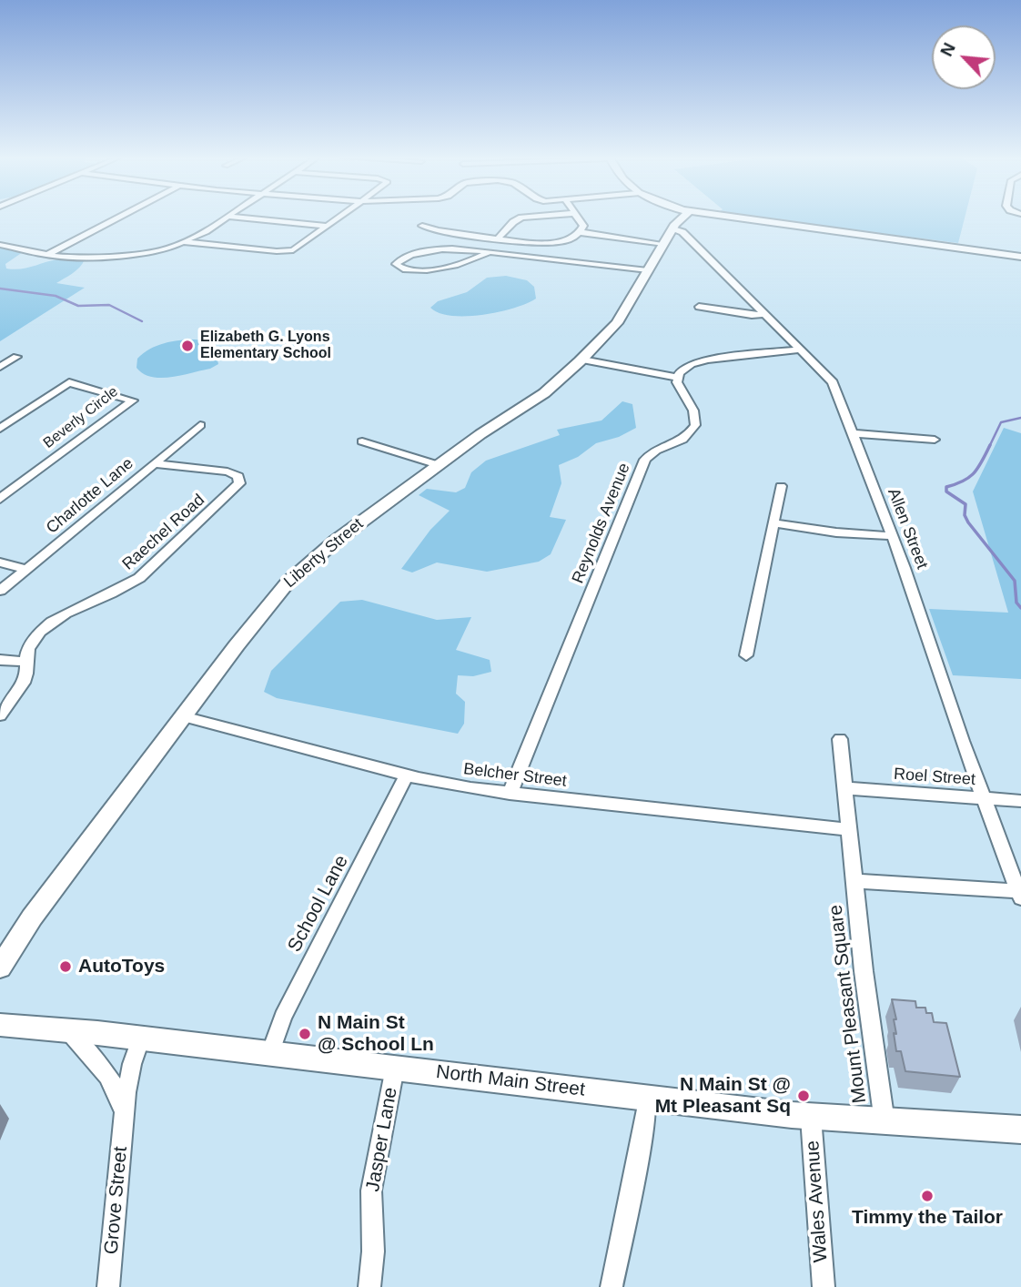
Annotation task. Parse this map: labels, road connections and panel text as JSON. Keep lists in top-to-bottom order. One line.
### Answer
{"streets":{"main road":["Liberty Street","North Main Street"],"street":["Beverly Circle","Charlotte Lane","Reynolds Avenue","Allen Street","Raechel Road","Belcher Street","Roel Street","School Lane","Mount Pleasant Square","Jasper Lane","Grove Street","Wales Avenue"]},"crossings":[["Charlotte Lane","Raechel Road"],["Reynolds Avenue","Belcher Street"],["Allen Street","Liberty Street"],["Allen Street","Roel Street"],["Allen Street","Mount Pleasant Square"],["Liberty Street","Belcher Street"],["Belcher Street","School Lane"],["Belcher Street","Mount Pleasant Square"],["Roel Street","Mount Pleasant Square"],["School Lane","North Main Street"],["Mount Pleasant Square","North Main Street"],["North Main Street","Jasper Lane"],["North Main Street","Grove Street"],["North Main Street","Wales Avenue"]],"places":["Elizabeth G. Lyons Elementary School","AutoToys","N Main St @ School Ln","N Main St @ Mt Pleasant Sq","Timmy the Tailor"],"north":"top left"}
